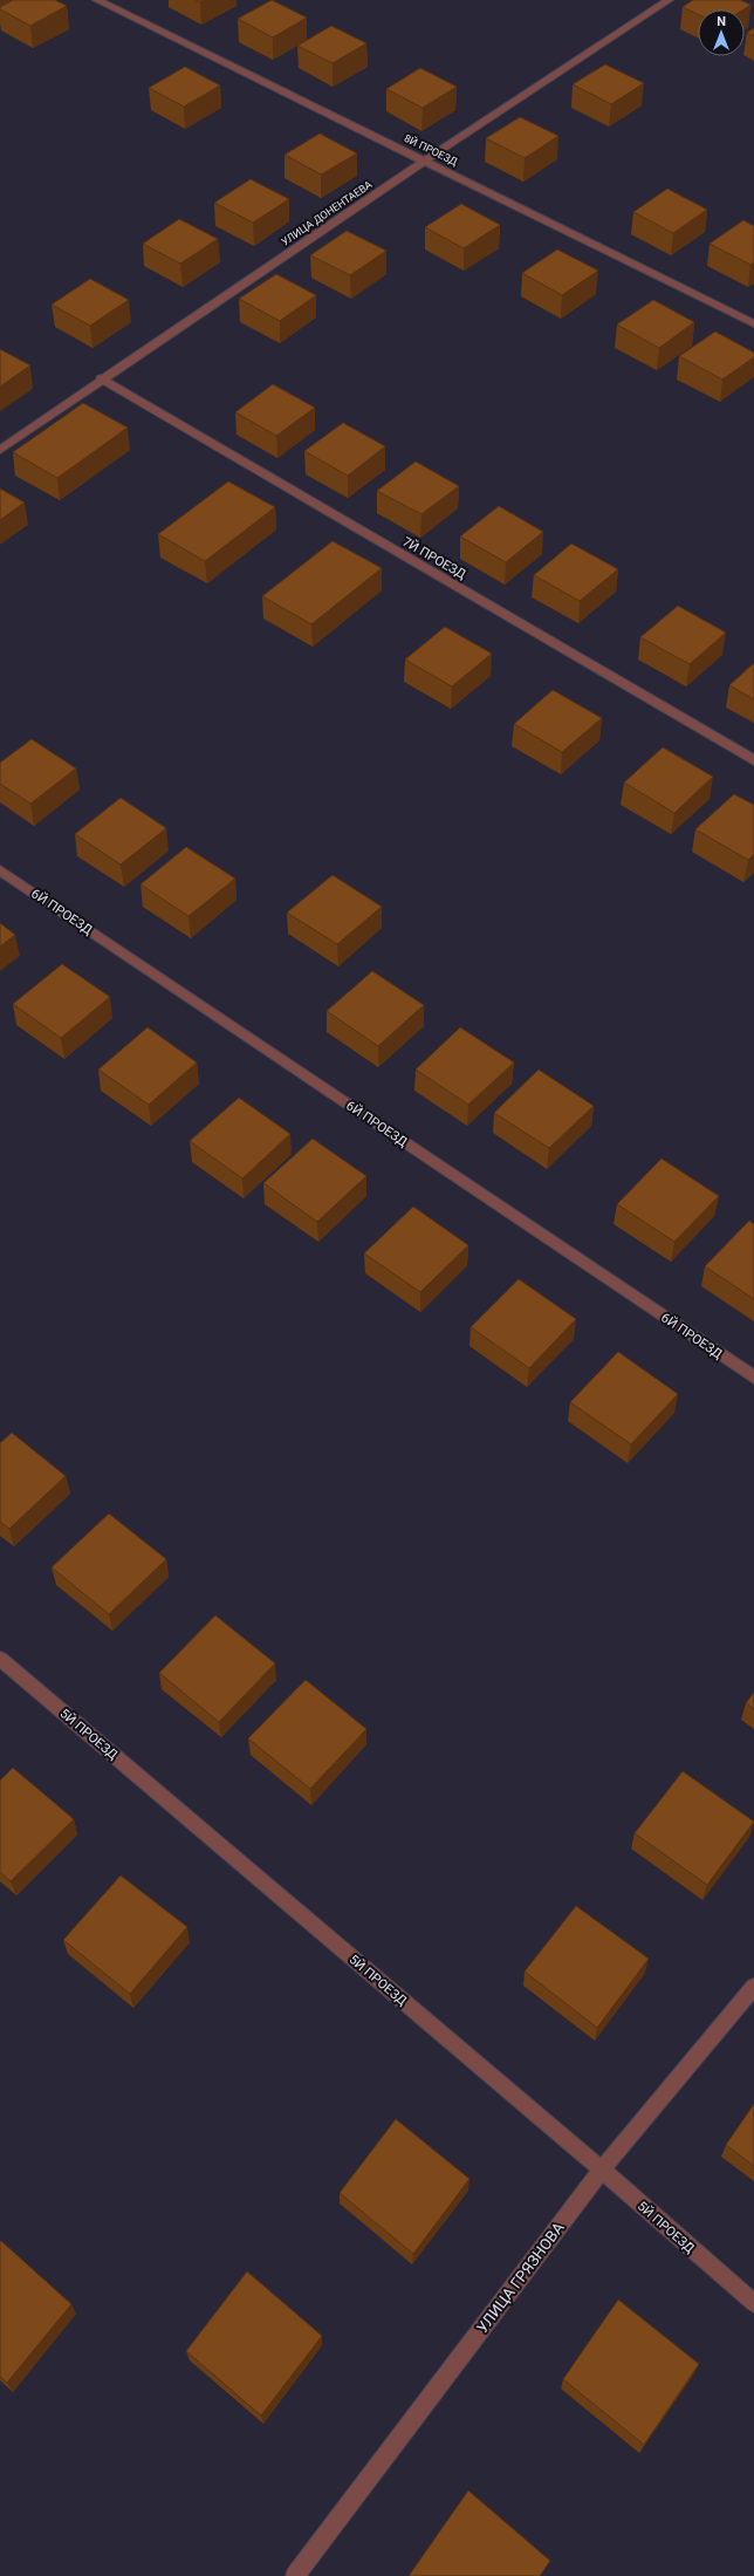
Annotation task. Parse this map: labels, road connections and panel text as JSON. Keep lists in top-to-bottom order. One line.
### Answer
{"streets":{"street":["8Й ПРОЕЗД","УЛИЦА ДОНЕНТАЕВА","7Й ПРОЕЗД","6Й ПРОЕЗД","5Й ПРОЕЗД","УЛИЦА ГРЯЗНОВА"]},"crossings":[["8Й ПРОЕЗД","УЛИЦА ДОНЕНТАЕВА"],["УЛИЦА ДОНЕНТАЕВА","7Й ПРОЕЗД"],["5Й ПРОЕЗД","УЛИЦА ГРЯЗНОВА"]],"north":"top"}
